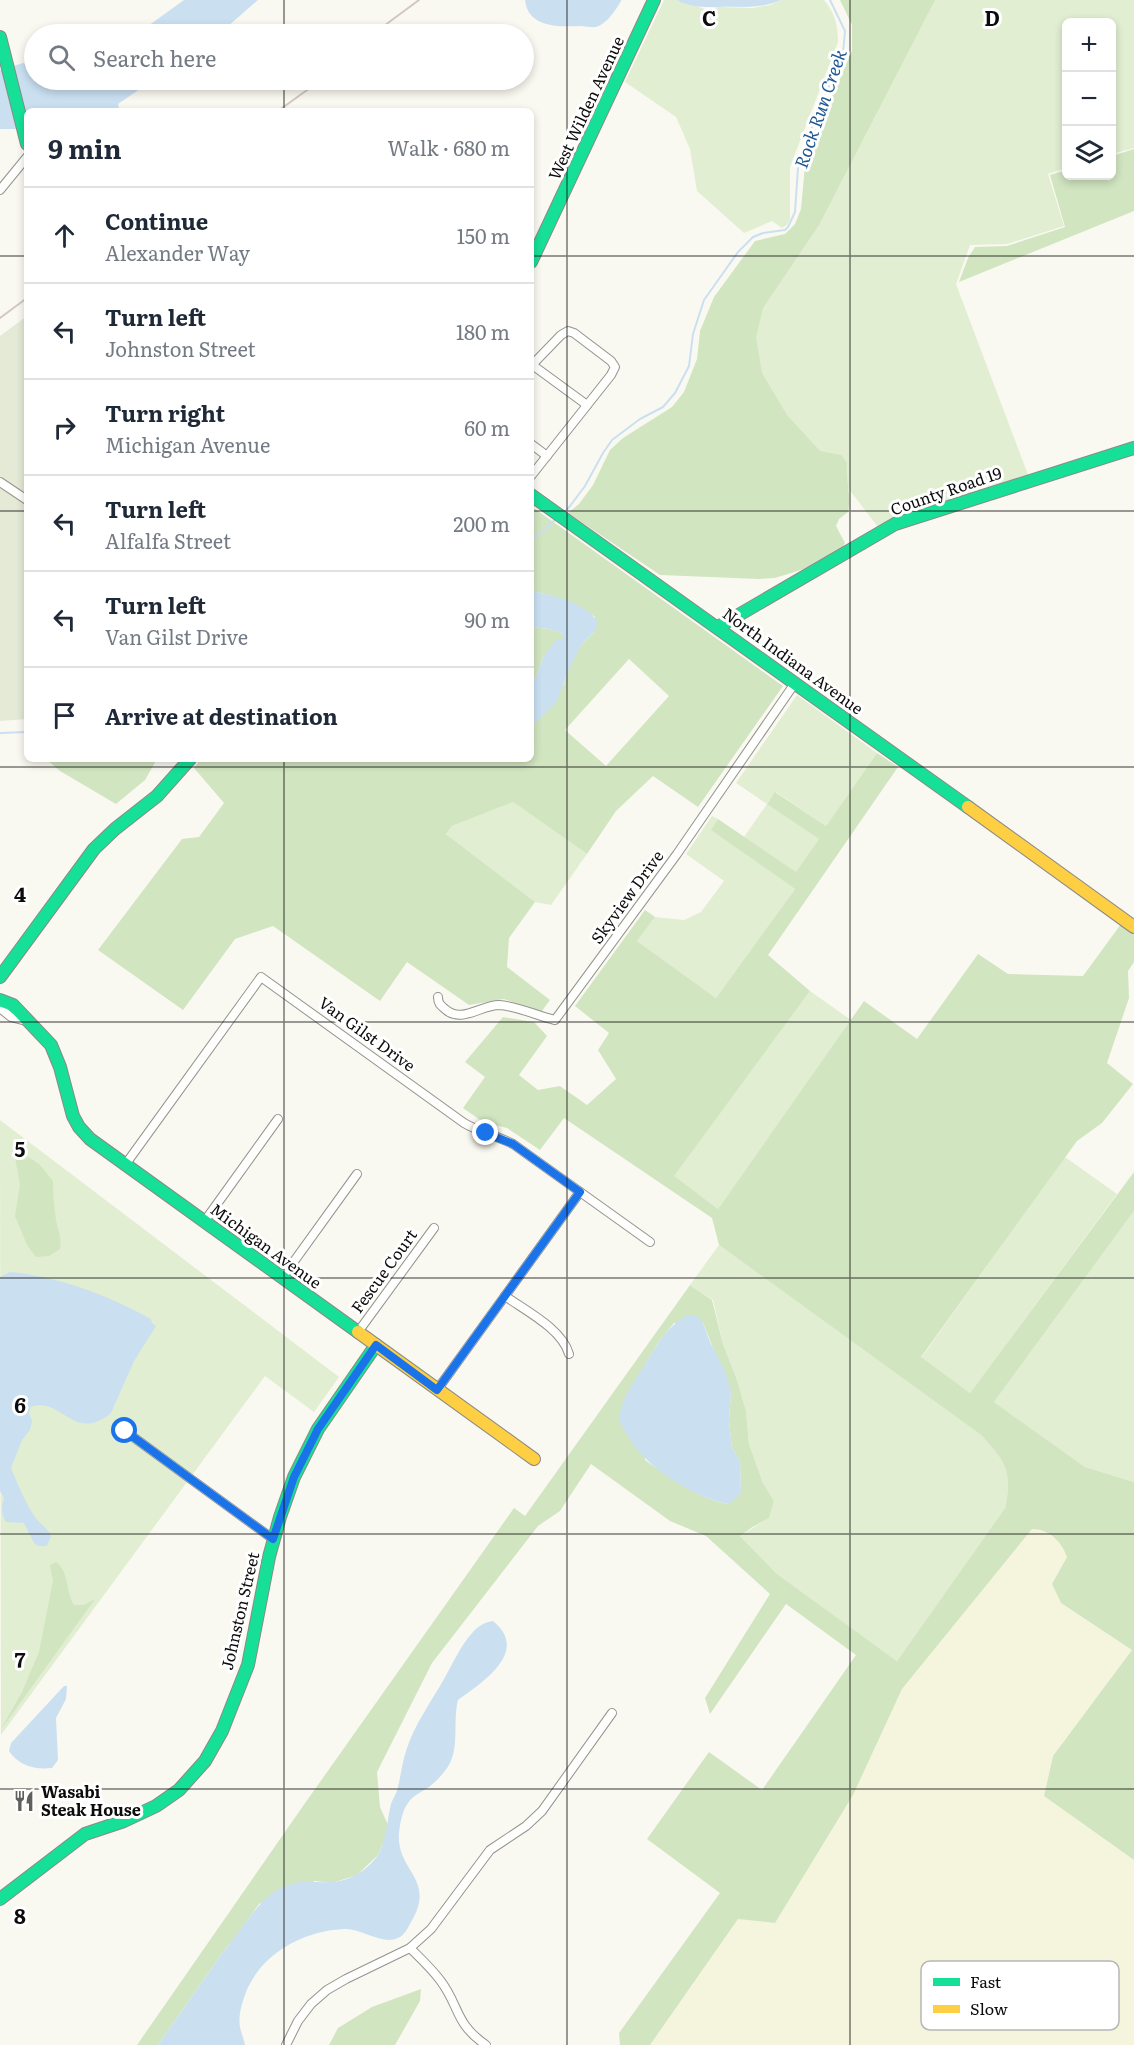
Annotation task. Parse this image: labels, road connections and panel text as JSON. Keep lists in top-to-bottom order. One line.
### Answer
{"streets":{"street":["West Wilden Avenue","County Road 19","North Indiana Avenue","Skyview Drive","Van Gilst Drive","Michigan Avenue","Fescue Court","Johnston Street"]},"crossings":[["County Road 19","North Indiana Avenue"],["North Indiana Avenue","Skyview Drive"],["Van Gilst Drive","Michigan Avenue"],["Michigan Avenue","Fescue Court"],["Michigan Avenue","Johnston Street"]],"water":["Rock Run Creek"],"places":{"restaurant":["Wasabi Steak House"]},"legend":["Fast","Slow"],"page":{"map_buttons":["+","−"],"search":"Search here","heading":["9 min","Walk · 680 m"],"list":[["Continue","Alexander Way","150 m"],["Turn left","Johnston Street","180 m"],["Turn right","Michigan Avenue","60 m"],["Turn left","Alfalfa Street","200 m"],["Turn left","Van Gilst Drive","90 m"],"Arrive at destination"]},"grid":{"columns":["C","D"],"rows":["4","5","6","7","8"]}}
